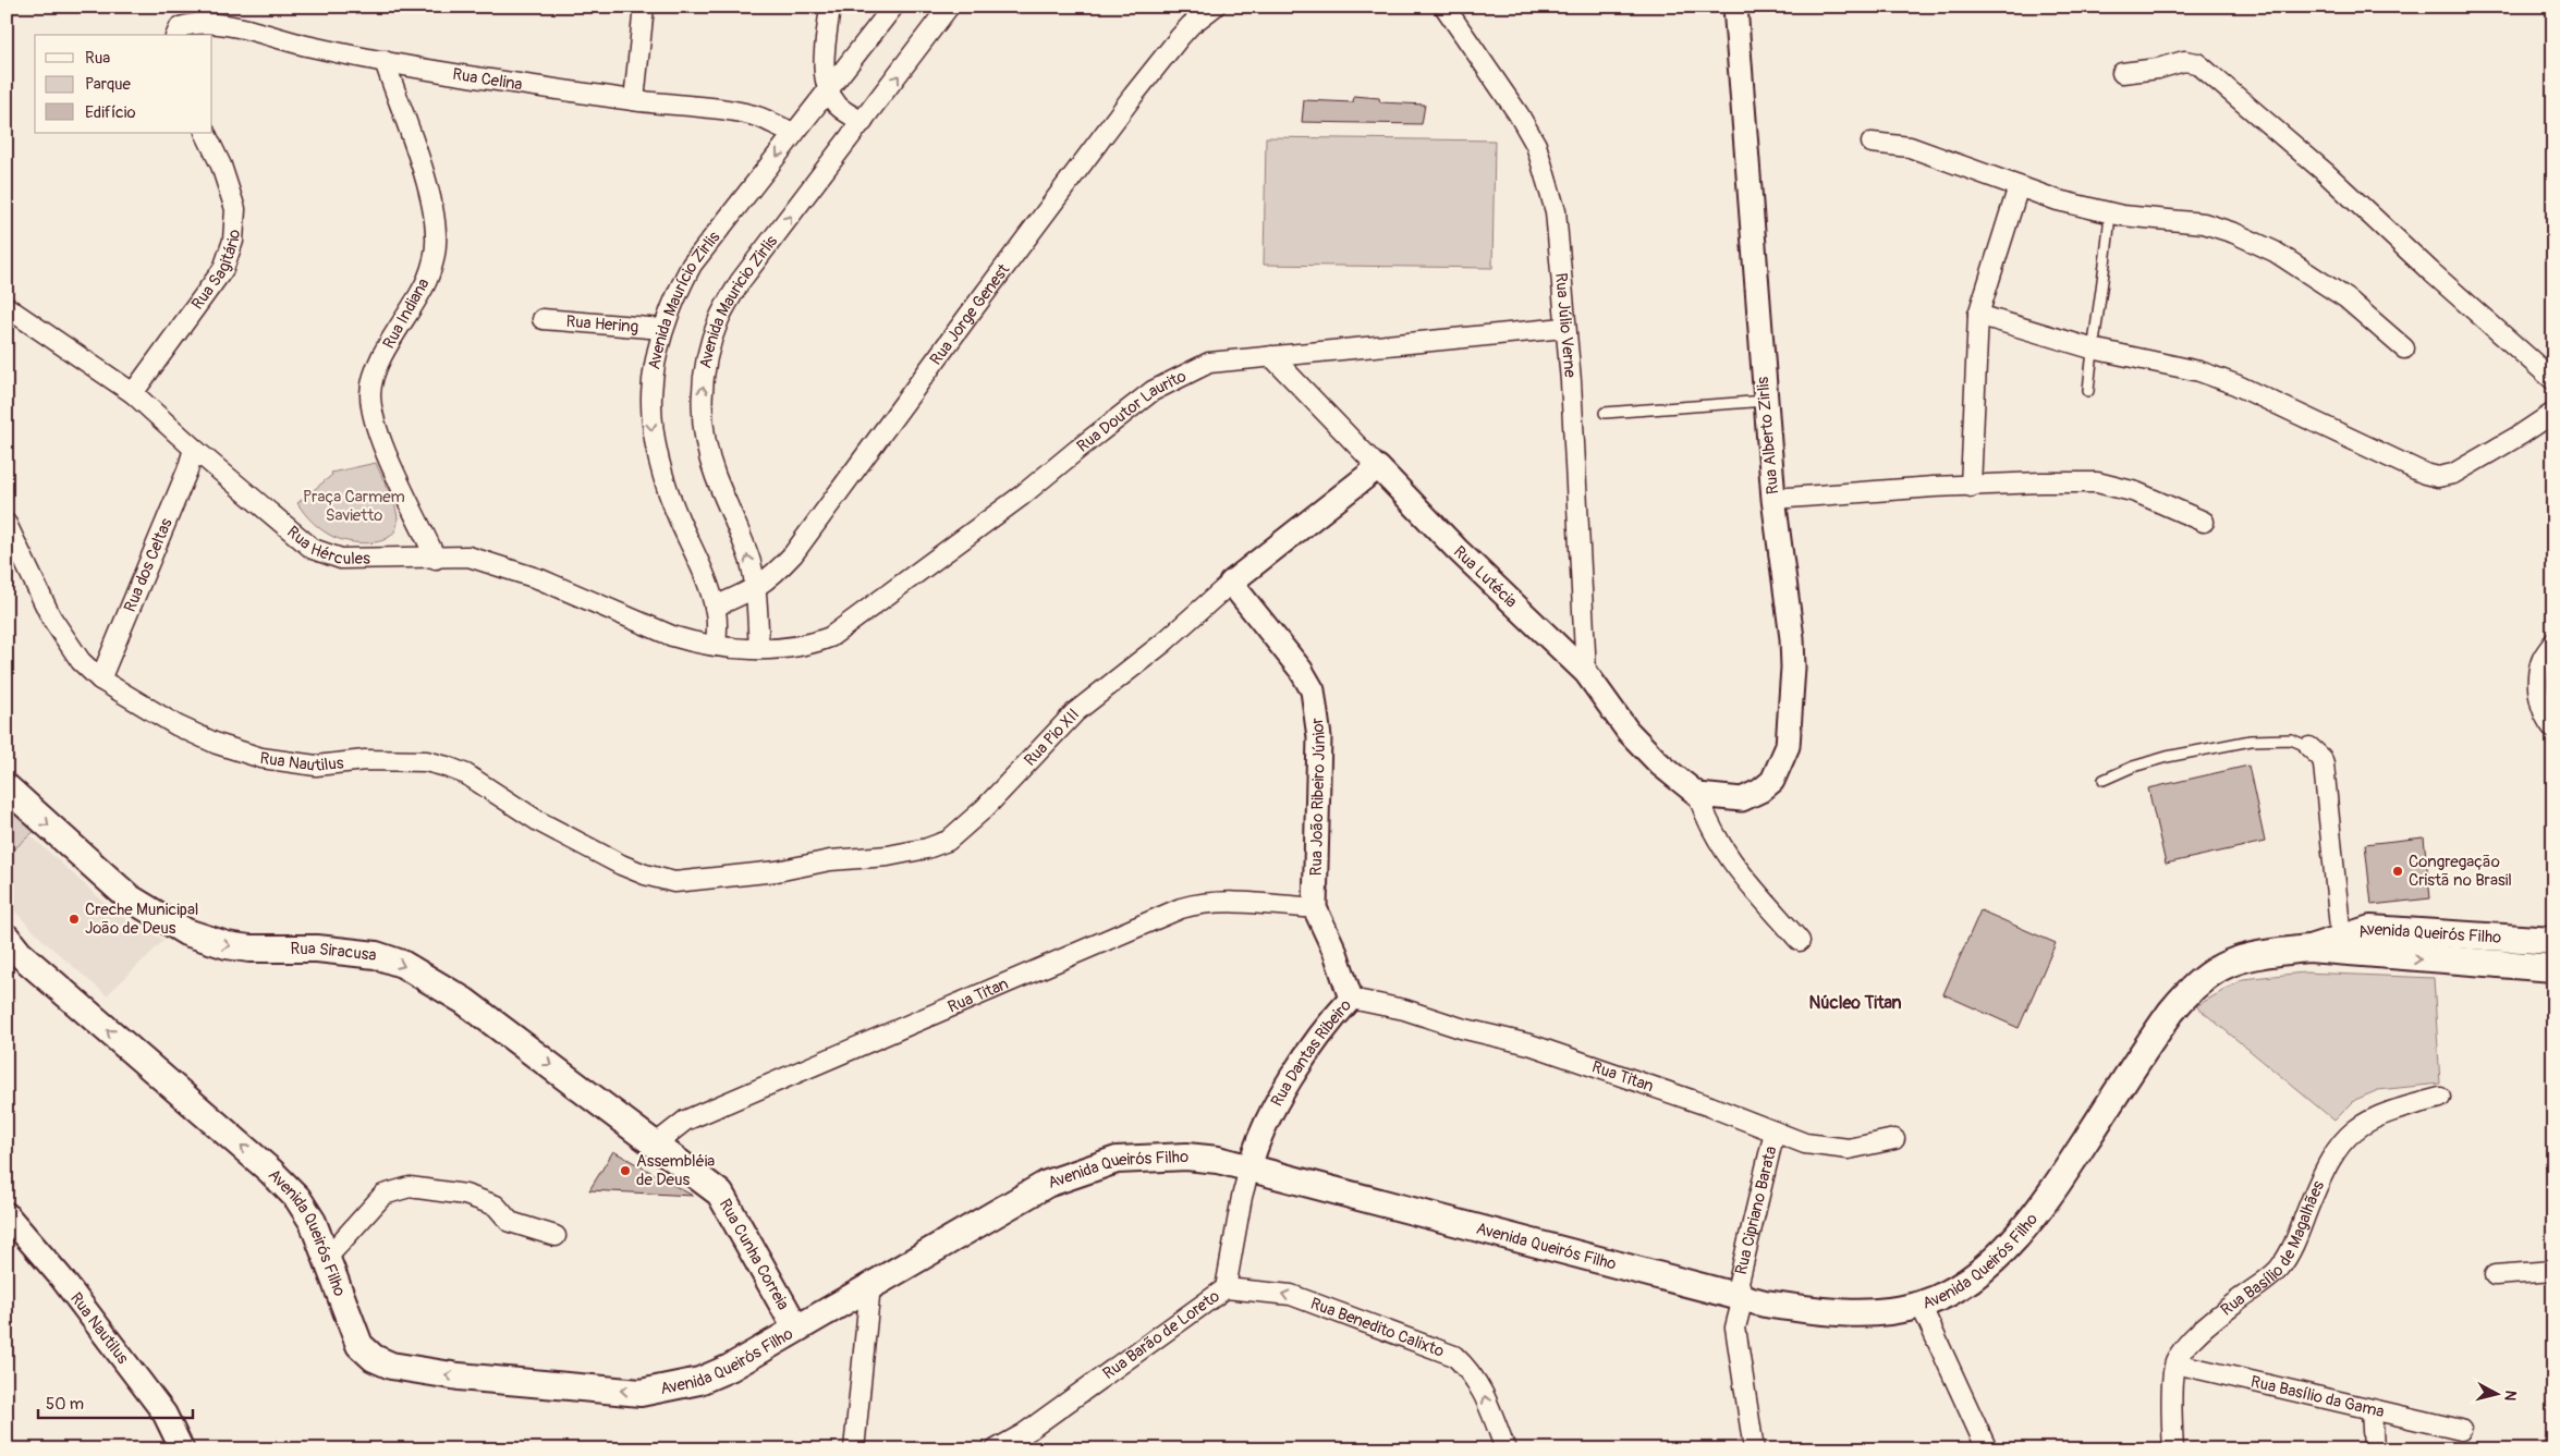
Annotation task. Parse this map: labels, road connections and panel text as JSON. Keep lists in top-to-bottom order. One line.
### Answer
{"streets":{"main road":["Avenida Queirós Filho","Rua Siracusa","Rua Cunha Correia"],"street":["Rua Celina","Rua Sagitário","Avenida Maurício Zirlis","Avenida Mauricio Zirlis","Rua Indiana","Rua Jorge Genest","Rua Hering","Rua Júlio Verne","Rua Doutor Laurito","Rua Alberto Zirlis","Rua Hércules","Rua dos Celtas","Rua Lutécia","Rua Pio XII","Rua Nautilus","Rua João Ribeiro Júnior","Rua Titan","Rua Dantas Ribeiro","Rua Cipriano Barata","Rua Basílio de Magalhães","Rua Benedito Calixto","Rua Barão de Loreto","Rua Basílio da Gama"]},"crossings":[["Rua Celina","Avenida Maurício Zirlis"],["Rua Celina","Rua Indiana"],["Rua Sagitário","Rua Hércules"],["Avenida Maurício Zirlis","Rua Jorge Genest"],["Avenida Maurício Zirlis","Rua Hering"],["Avenida Maurício Zirlis","Rua Doutor Laurito"],["Avenida Maurício Zirlis","Rua Hércules"],["Avenida Mauricio Zirlis","Rua Jorge Genest"],["Avenida Mauricio Zirlis","Rua Doutor Laurito"],["Rua Indiana","Rua Hércules"],["Rua Júlio Verne","Rua Doutor Laurito"],["Rua Júlio Verne","Rua Lutécia"],["Rua Doutor Laurito","Rua Hércules"],["Rua Doutor Laurito","Rua Lutécia"],["Rua Alberto Zirlis","Rua Lutécia"],["Rua Hércules","Rua dos Celtas"],["Rua dos Celtas","Rua Nautilus"],["Rua Lutécia","Rua Pio XII"],["Rua Pio XII","Rua Nautilus"],["Rua Pio XII","Rua João Ribeiro Júnior"],["Rua João Ribeiro Júnior","Rua Titan"],["Rua João Ribeiro Júnior","Rua Dantas Ribeiro"],["Avenida Queirós Filho","Rua Dantas Ribeiro"],["Avenida Queirós Filho","Rua Cipriano Barata"],["Avenida Queirós Filho","Rua Cunha Correia"],["Avenida Queirós Filho","Rua Barão de Loreto"],["Rua Siracusa","Rua Titan"],["Rua Siracusa","Rua Cunha Correia"],["Rua Titan","Rua Dantas Ribeiro"],["Rua Titan","Rua Cipriano Barata"],["Rua Titan","Rua Cunha Correia"],["Rua Dantas Ribeiro","Rua Barão de Loreto"],["Rua Basílio de Magalhães","Rua Basílio da Gama"],["Rua Benedito Calixto","Rua Barão de Loreto"]],"one_way":["Avenida Maurício Zirlis","Avenida Mauricio Zirlis","Rua Siracusa","Rua Benedito Calixto"],"districts":["Núcleo Titan"],"parks":["Praça Carmem Savietto"],"places":["Congregação Cristã no Brasil","Creche Municipal João de Deus","Assembléia de Deus"],"legend":["Rua","Parque","Edifício"],"scale_bar":"50 m","north":"right"}
